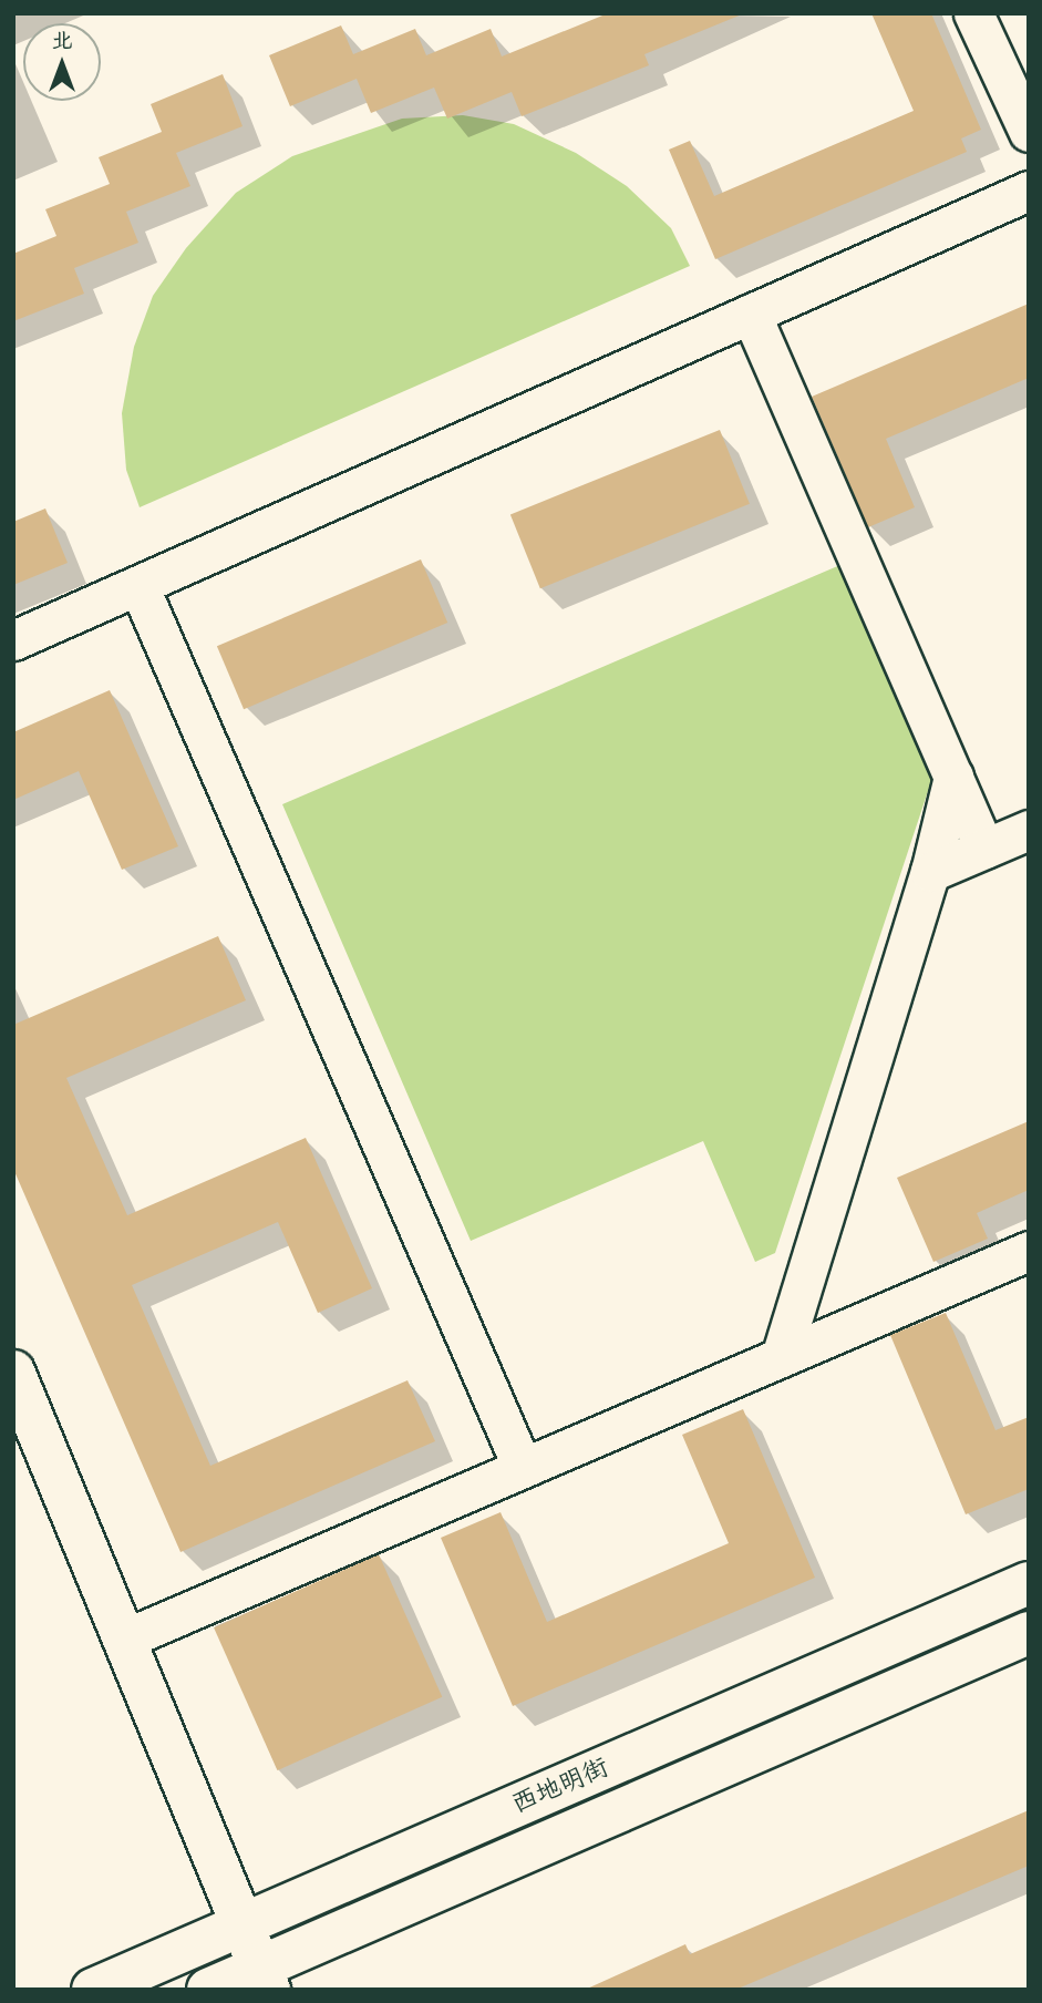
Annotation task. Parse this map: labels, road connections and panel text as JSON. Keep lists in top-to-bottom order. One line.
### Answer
{"streets":{"main road":["西地明街"]},"north":"top"}
